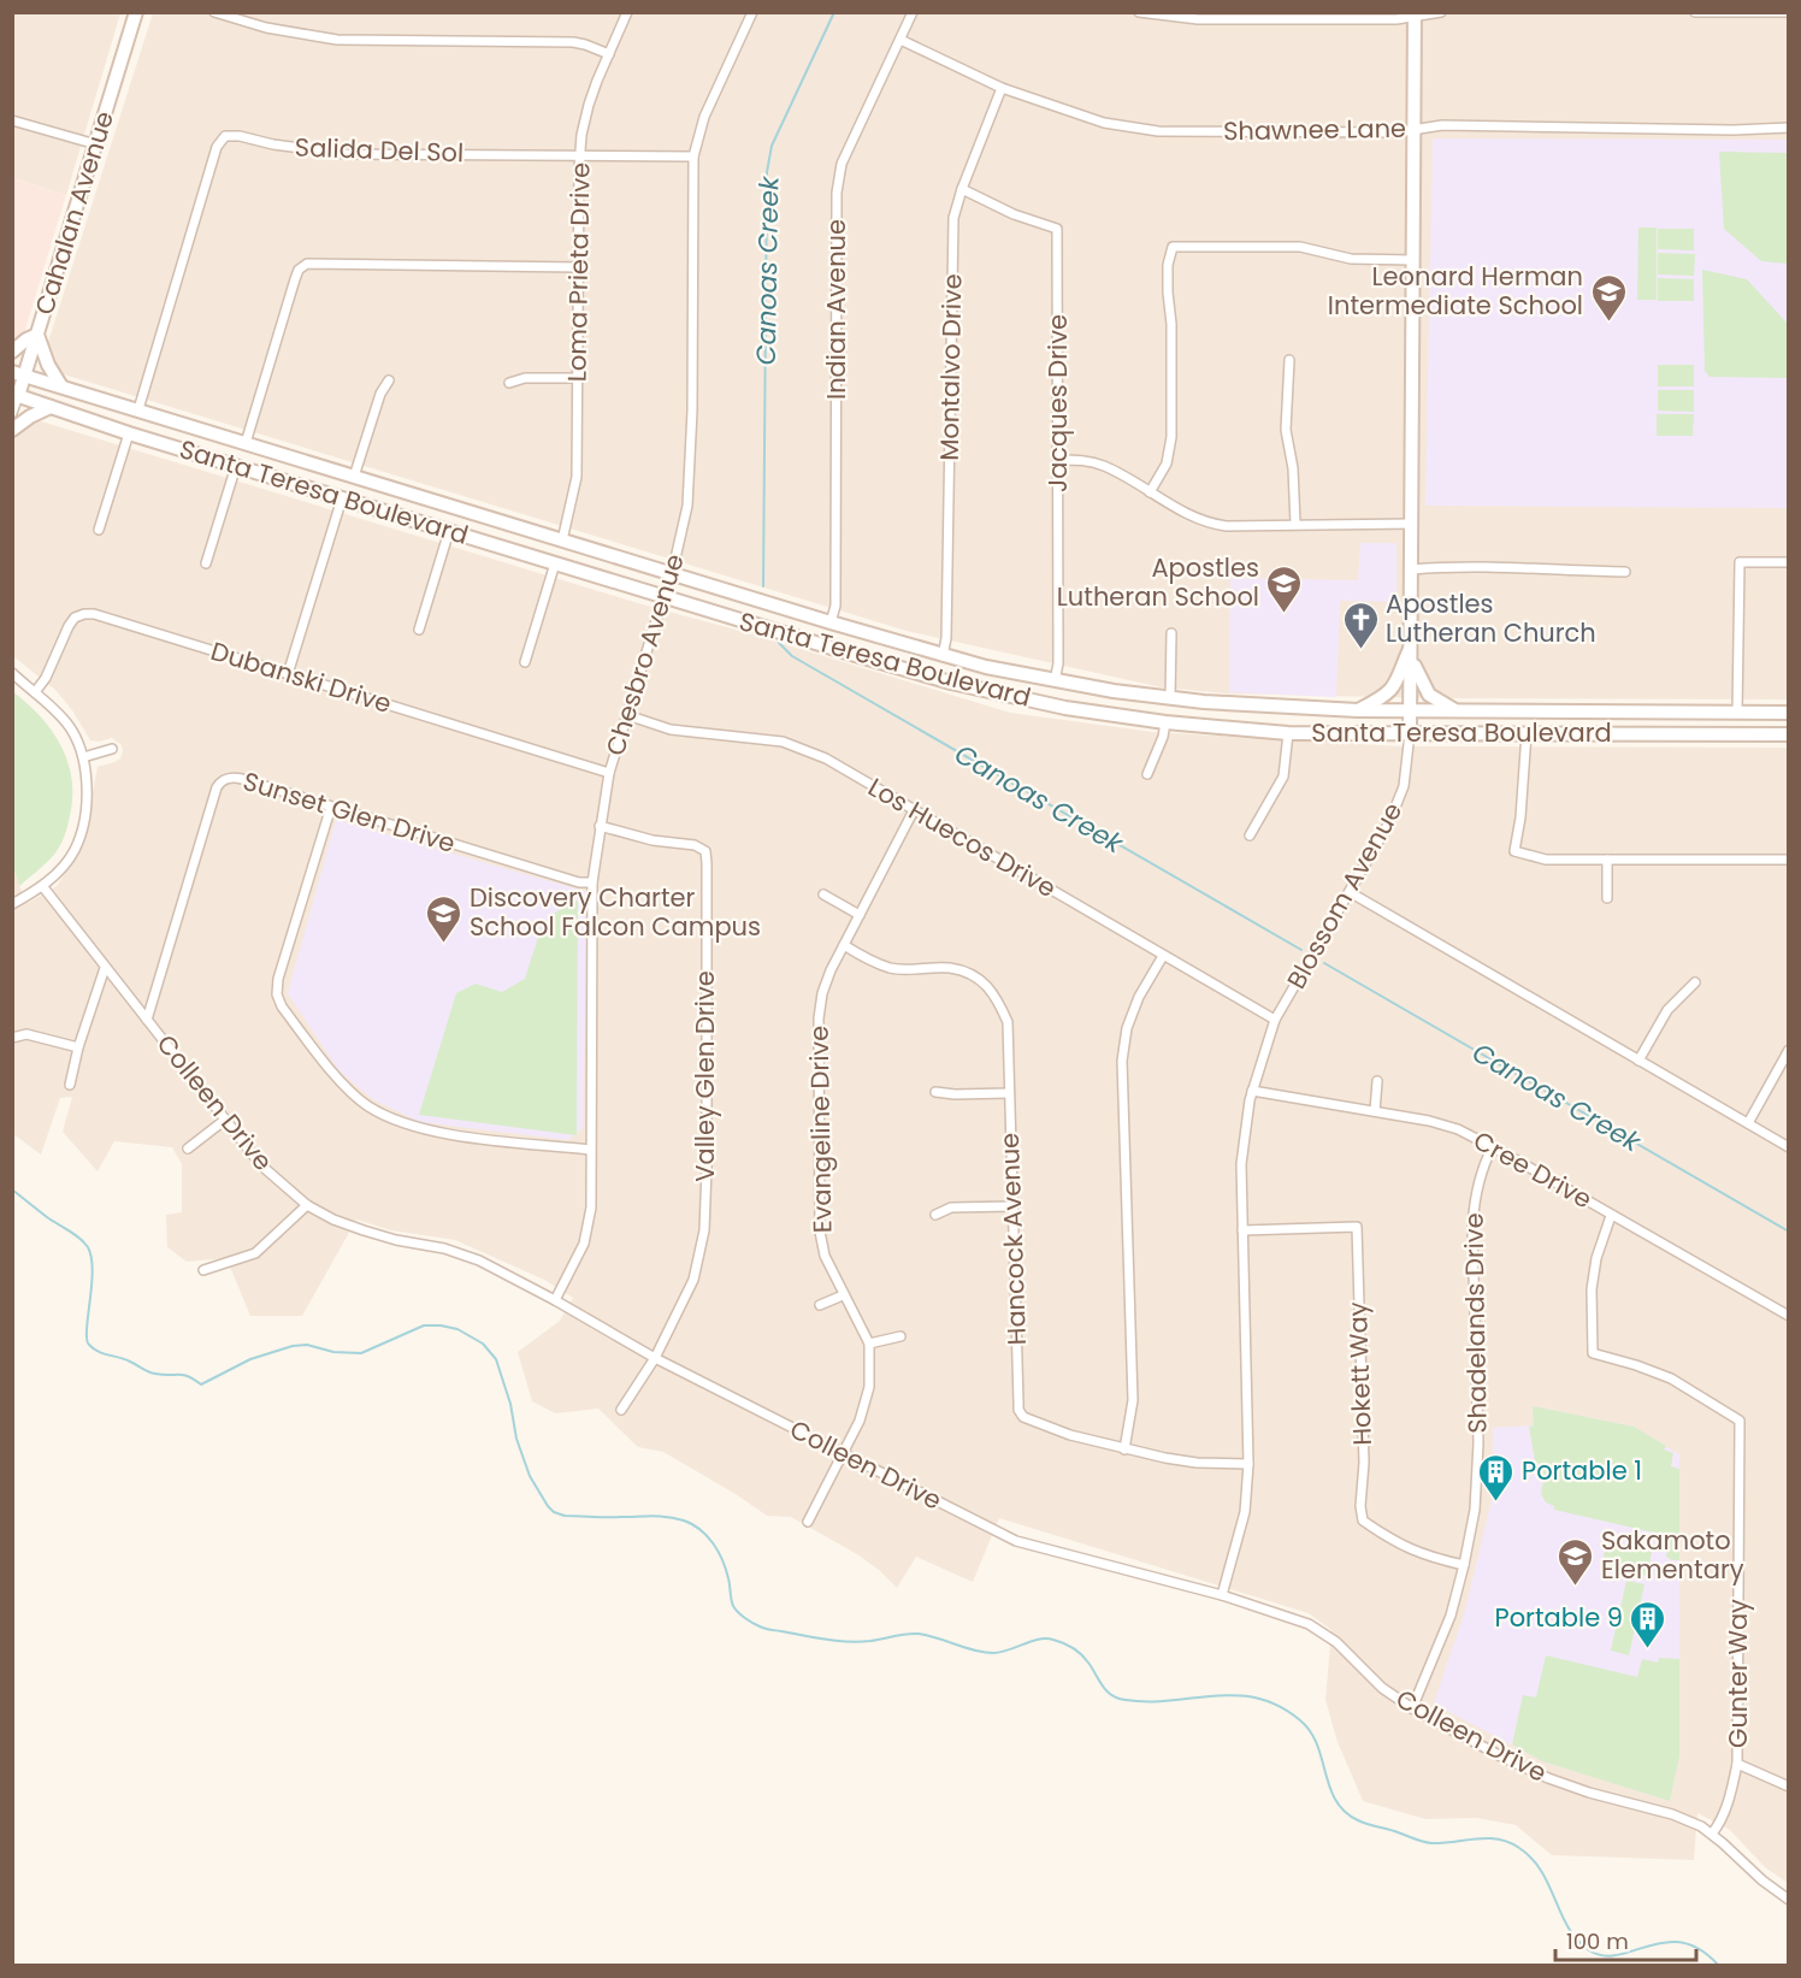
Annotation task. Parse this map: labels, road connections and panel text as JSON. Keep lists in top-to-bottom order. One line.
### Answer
{"streets":{"main road":["Cahalan Avenue","Santa Teresa Boulevard","Blossom Avenue"],"street":["Shawnee Lane","Salida Del Sol","Loma Prieta Drive","Indian Avenue","Montalvo Drive","Jacques Drive","Chesbro Avenue","Dubanski Drive","Sunset Glen Drive","Los Huecos Drive","Valley Glen Drive","Colleen Drive","Evangeline Drive","Cree Drive","Hancock Avenue","Shadelands Drive","Hokett Way","Gunter Way"]},"crossings":[["Shawnee Lane","Indian Avenue"],["Shawnee Lane","Montalvo Drive"],["Shawnee Lane","Blossom Avenue"],["Salida Del Sol","Loma Prieta Drive"],["Salida Del Sol","Santa Teresa Boulevard"],["Salida Del Sol","Chesbro Avenue"],["Cahalan Avenue","Santa Teresa Boulevard"],["Loma Prieta Drive","Santa Teresa Boulevard"],["Indian Avenue","Santa Teresa Boulevard"],["Montalvo Drive","Jacques Drive"],["Montalvo Drive","Santa Teresa Boulevard"],["Jacques Drive","Santa Teresa Boulevard"],["Santa Teresa Boulevard","Chesbro Avenue"],["Santa Teresa Boulevard","Blossom Avenue"],["Chesbro Avenue","Dubanski Drive"],["Chesbro Avenue","Sunset Glen Drive"],["Chesbro Avenue","Los Huecos Drive"],["Chesbro Avenue","Valley Glen Drive"],["Chesbro Avenue","Colleen Drive"],["Sunset Glen Drive","Colleen Drive"],["Los Huecos Drive","Blossom Avenue"],["Los Huecos Drive","Evangeline Drive"],["Blossom Avenue","Colleen Drive"],["Blossom Avenue","Cree Drive"],["Blossom Avenue","Hancock Avenue"],["Blossom Avenue","Hokett Way"],["Valley Glen Drive","Colleen Drive"],["Colleen Drive","Evangeline Drive"],["Colleen Drive","Shadelands Drive"],["Colleen Drive","Gunter Way"],["Evangeline Drive","Hancock Avenue"],["Cree Drive","Shadelands Drive"],["Cree Drive","Gunter Way"],["Shadelands Drive","Hokett Way"]],"water":["Canoas Creek"],"places":{"school or university":["Leonard Herman Intermediate School","Apostles Lutheran School","Discovery Charter School Falcon Campus","Sakamoto Elementary"],"church":["Apostles Lutheran Church"],"building":["Portable 1","Portable 9"]},"scale_bar":"100 m"}
